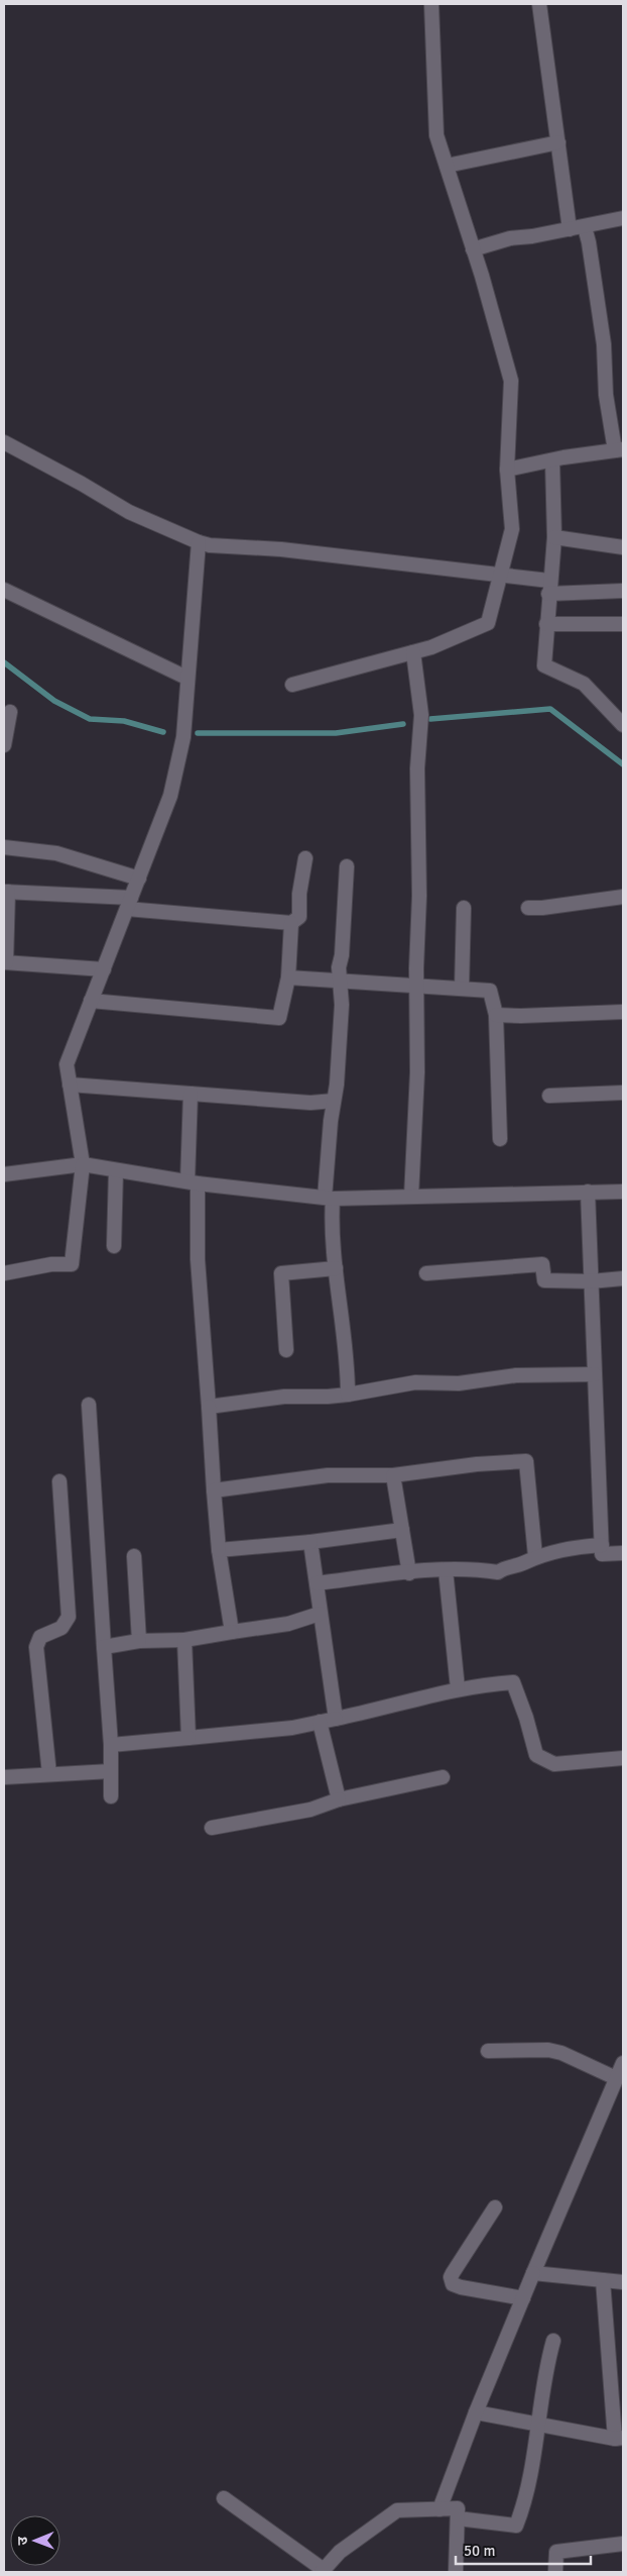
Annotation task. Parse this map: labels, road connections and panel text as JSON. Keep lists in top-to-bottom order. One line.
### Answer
{"scale_bar":"50 m","north":"left"}
